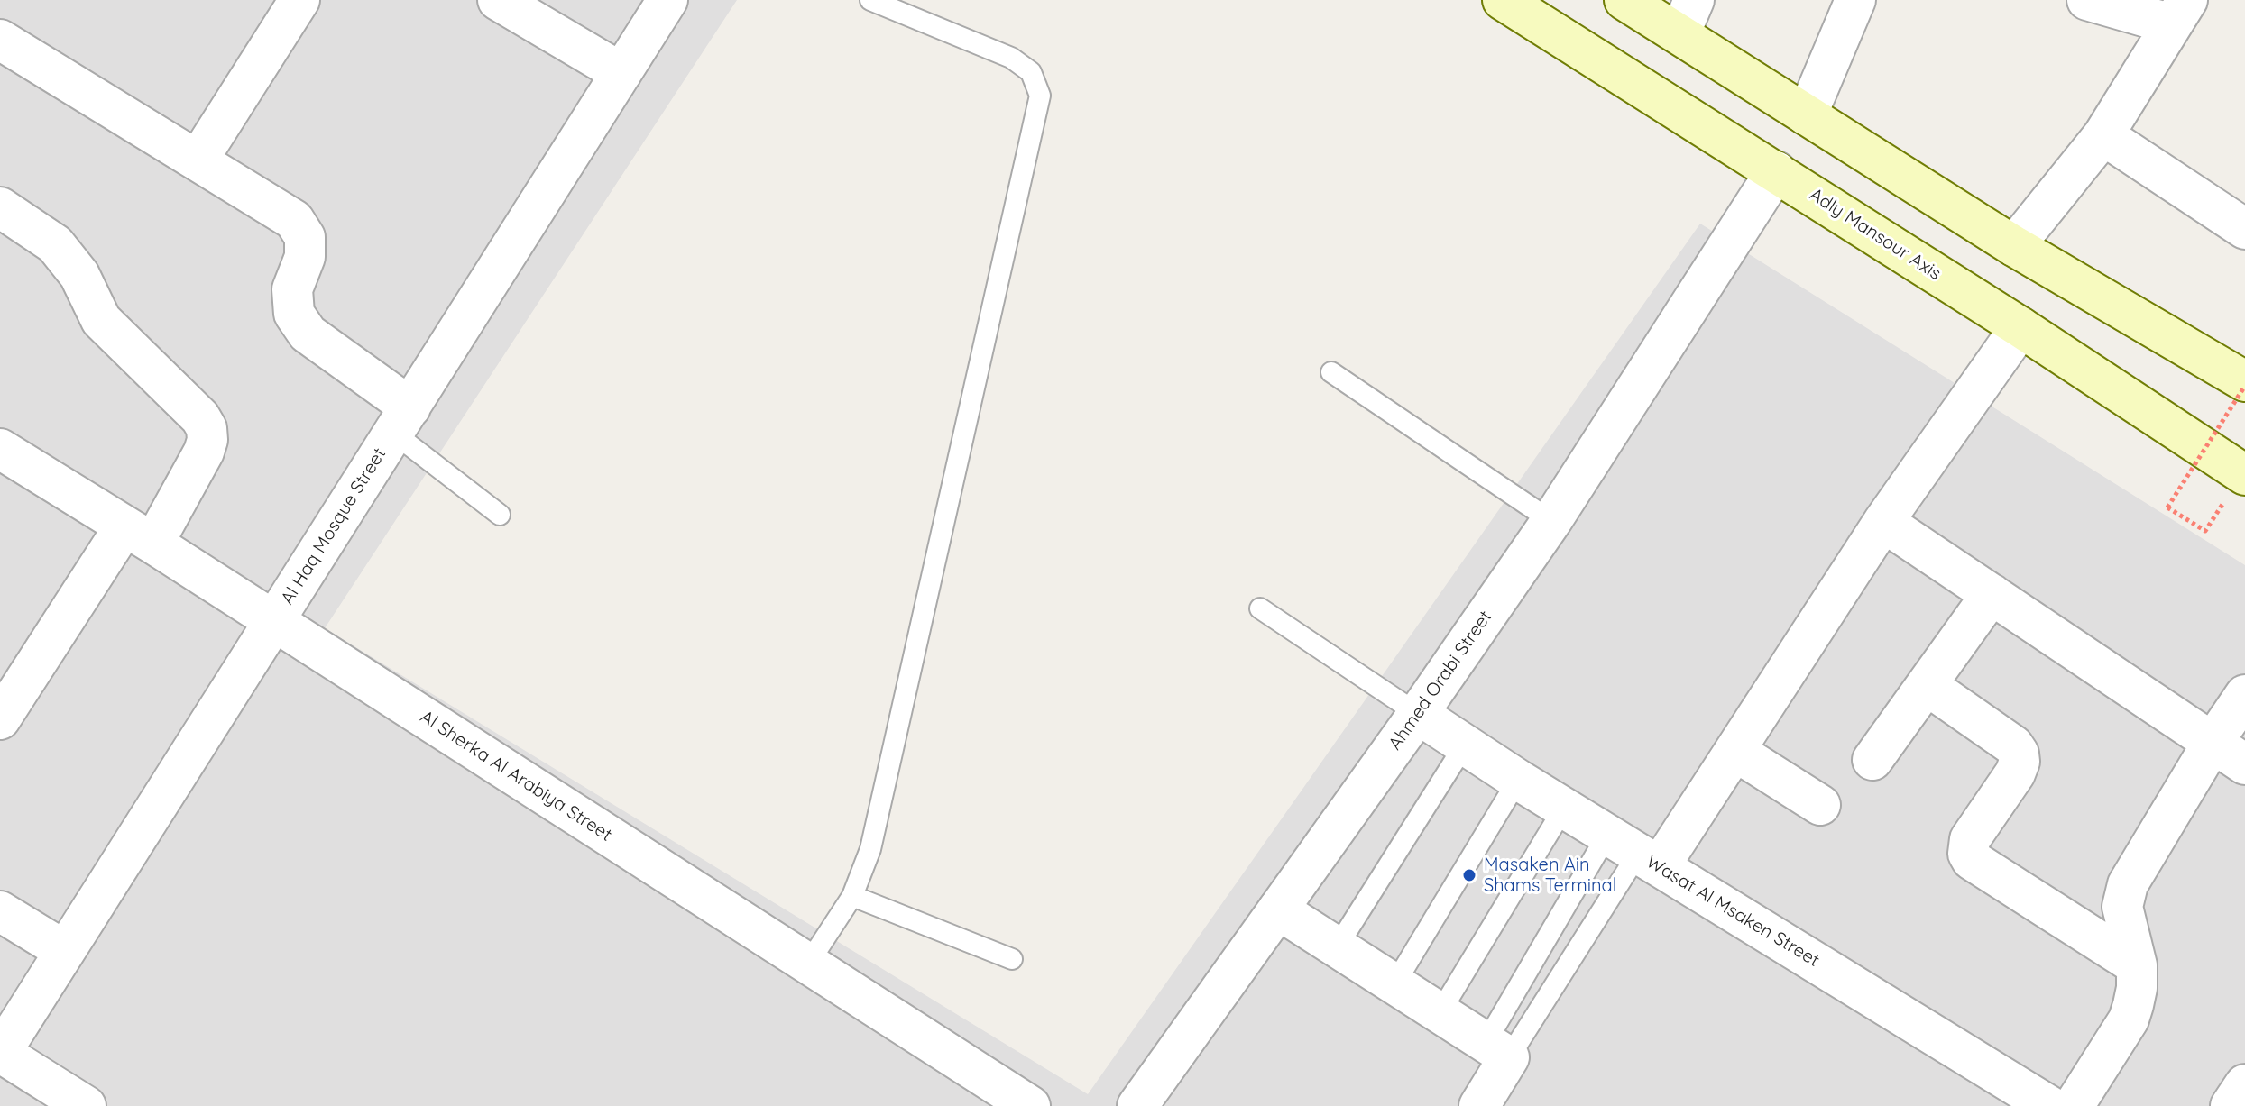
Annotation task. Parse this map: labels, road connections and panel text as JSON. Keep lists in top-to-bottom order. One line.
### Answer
{"streets":{"main road":["Adly Mansour Axis"],"street":["Al Haq Mosque Street","Ahmed Orabi Street","Al Sherka Al Arabiya Street","Wasat Al Msaken Street"]},"crossings":[["Adly Mansour Axis","Ahmed Orabi Street"],["Al Haq Mosque Street","Al Sherka Al Arabiya Street"],["Ahmed Orabi Street","Wasat Al Msaken Street"]],"places":["Masaken Ain Shams Terminal"]}
